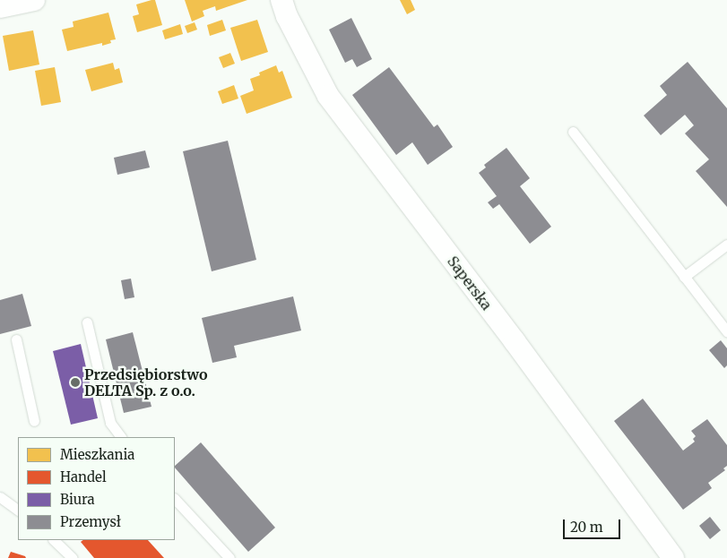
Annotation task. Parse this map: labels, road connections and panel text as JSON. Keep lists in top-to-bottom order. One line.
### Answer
{"streets":{"street":["Saperska"]},"places":["Przedsiębiorstwo DELTA Sp. z o.o."],"legend":["Mieszkania","Handel","Biura","Przemysł"],"scale_bar":"20 m"}
